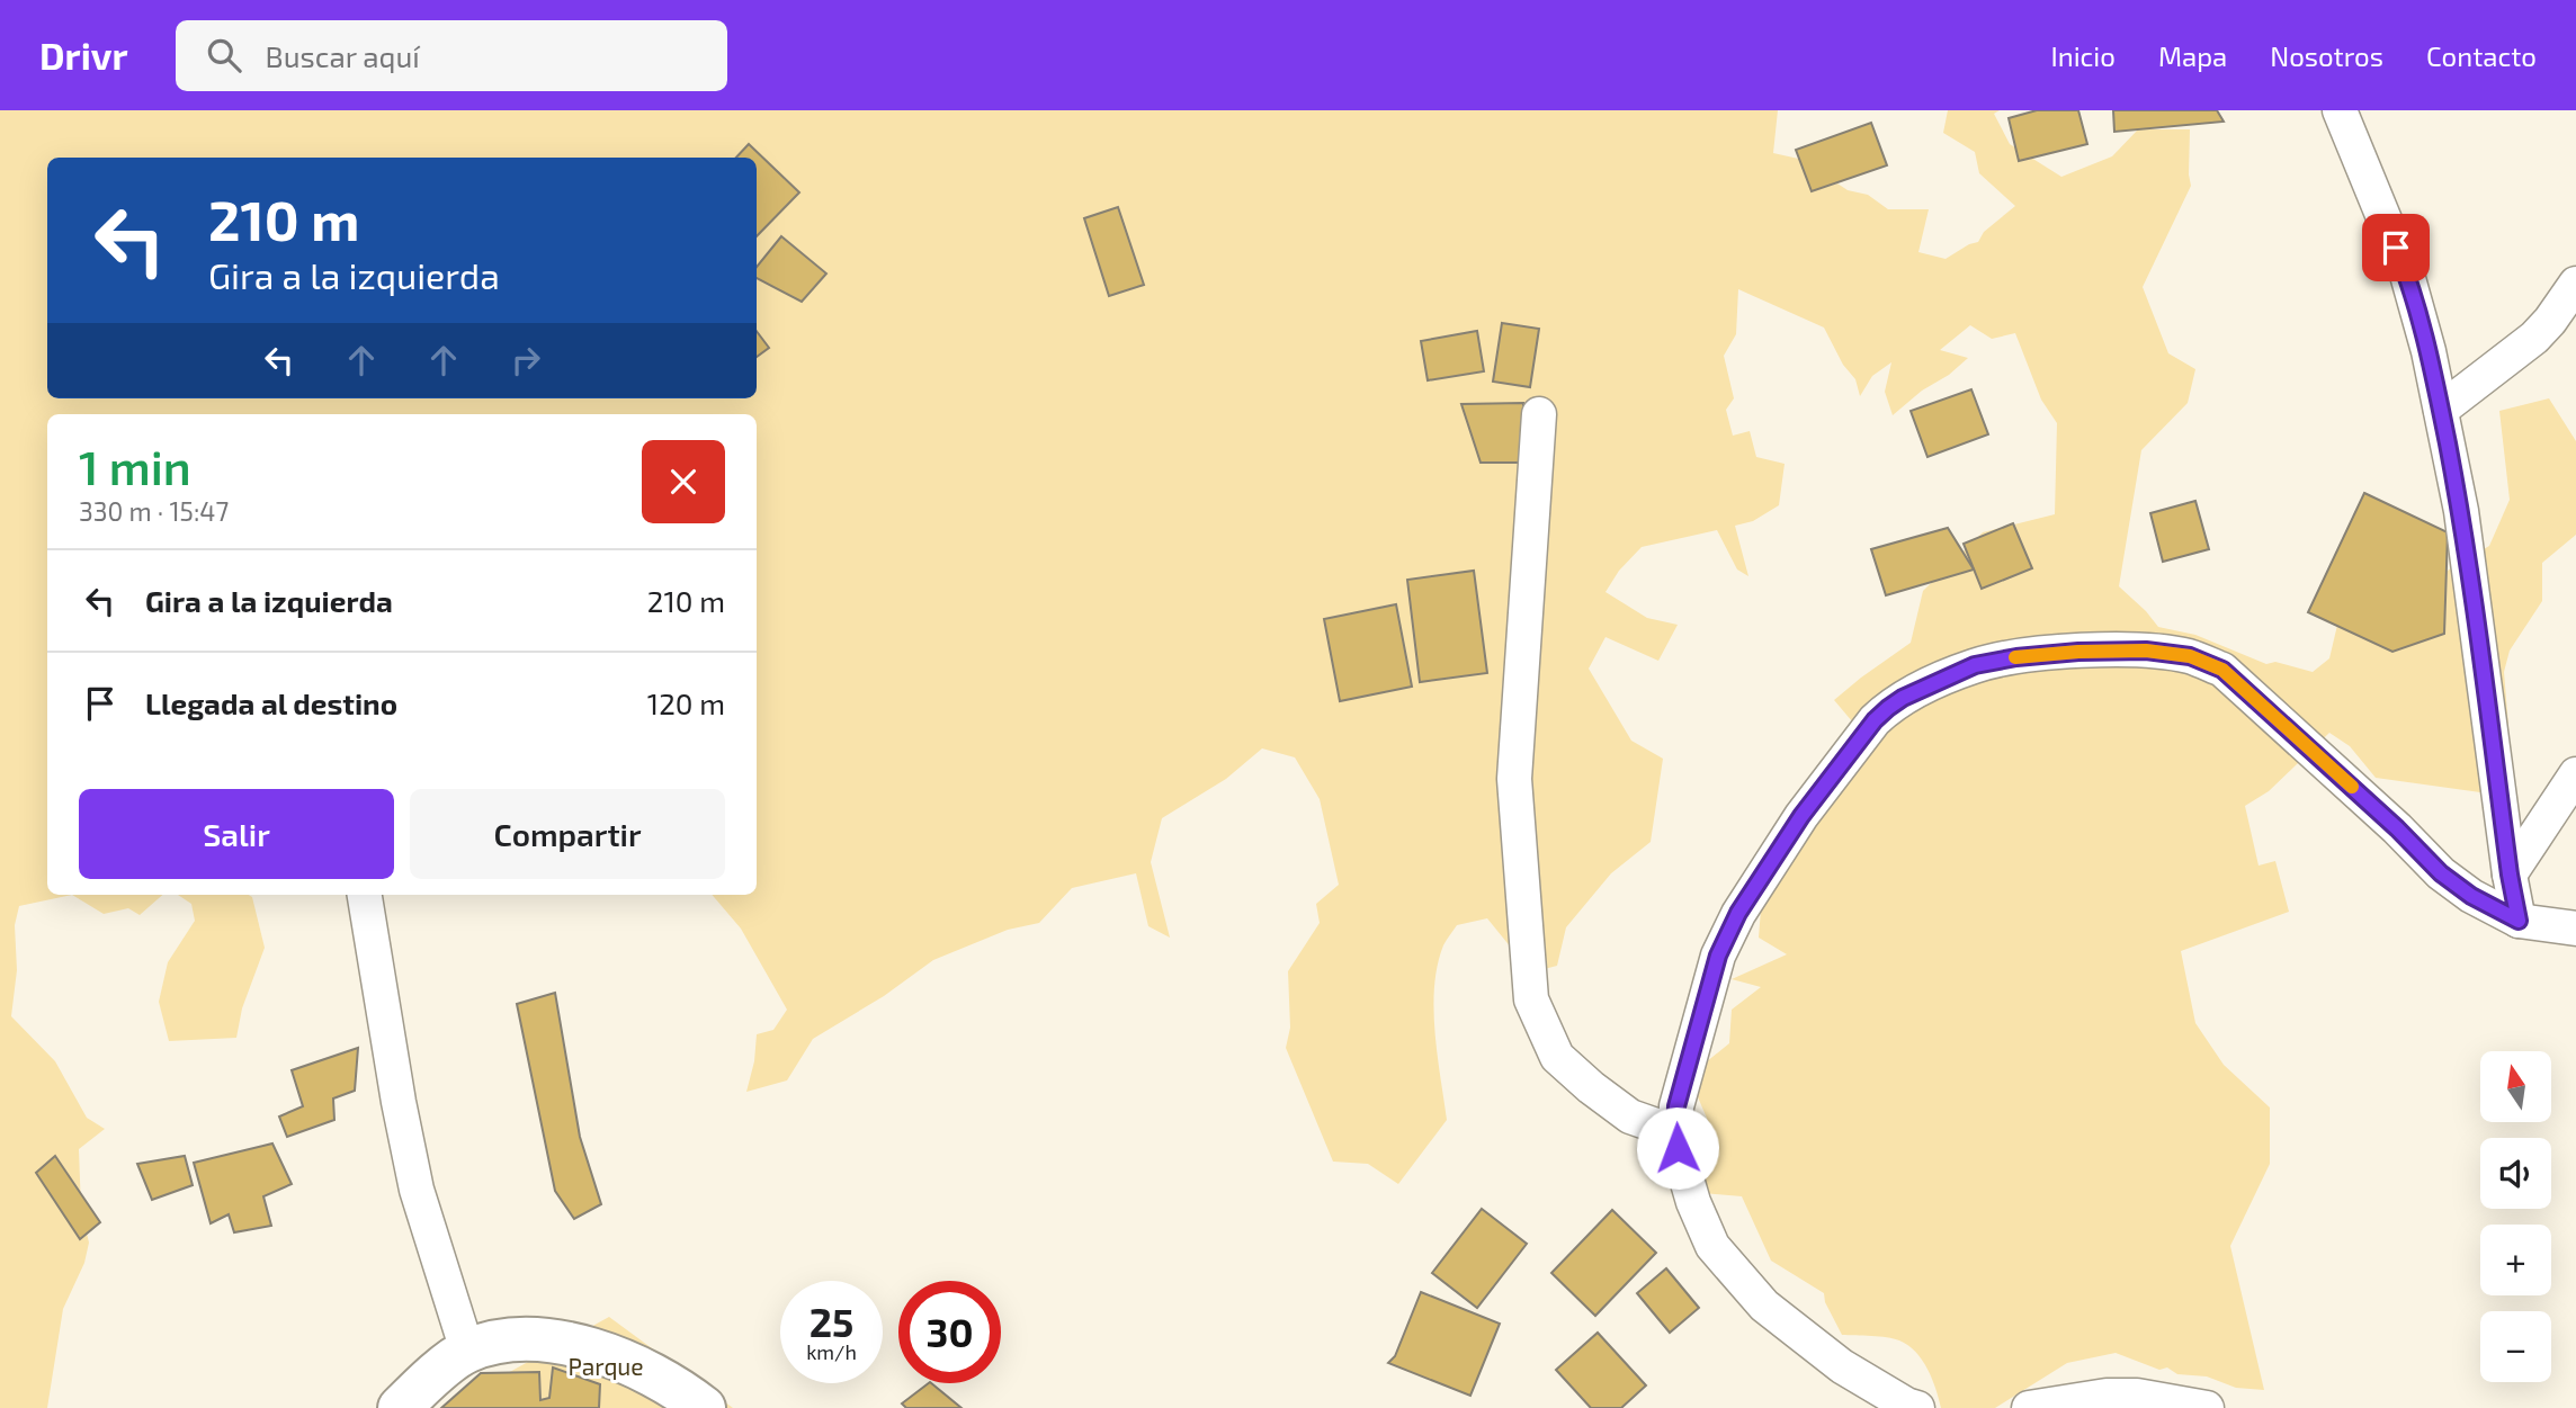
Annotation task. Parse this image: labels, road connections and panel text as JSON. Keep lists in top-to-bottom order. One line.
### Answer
{"parks":["Parque"],"north":"top","page":{"header":"Drivr","search":"Buscar aquí","nav":["Inicio","Mapa","Nosotros","Contacto"],"turn":["210 m","Gira a la izquierda"],"heading":["1 min","330 m · 15:47"],"list":[{"name":"Gira a la izquierda","value":"210 m"},{"name":"Llegada al destino","value":"120 m"}],"buttons":["Salir","Compartir"],"map_buttons":["+","−"],"speed":"25 km/h","limit":"30"}}
